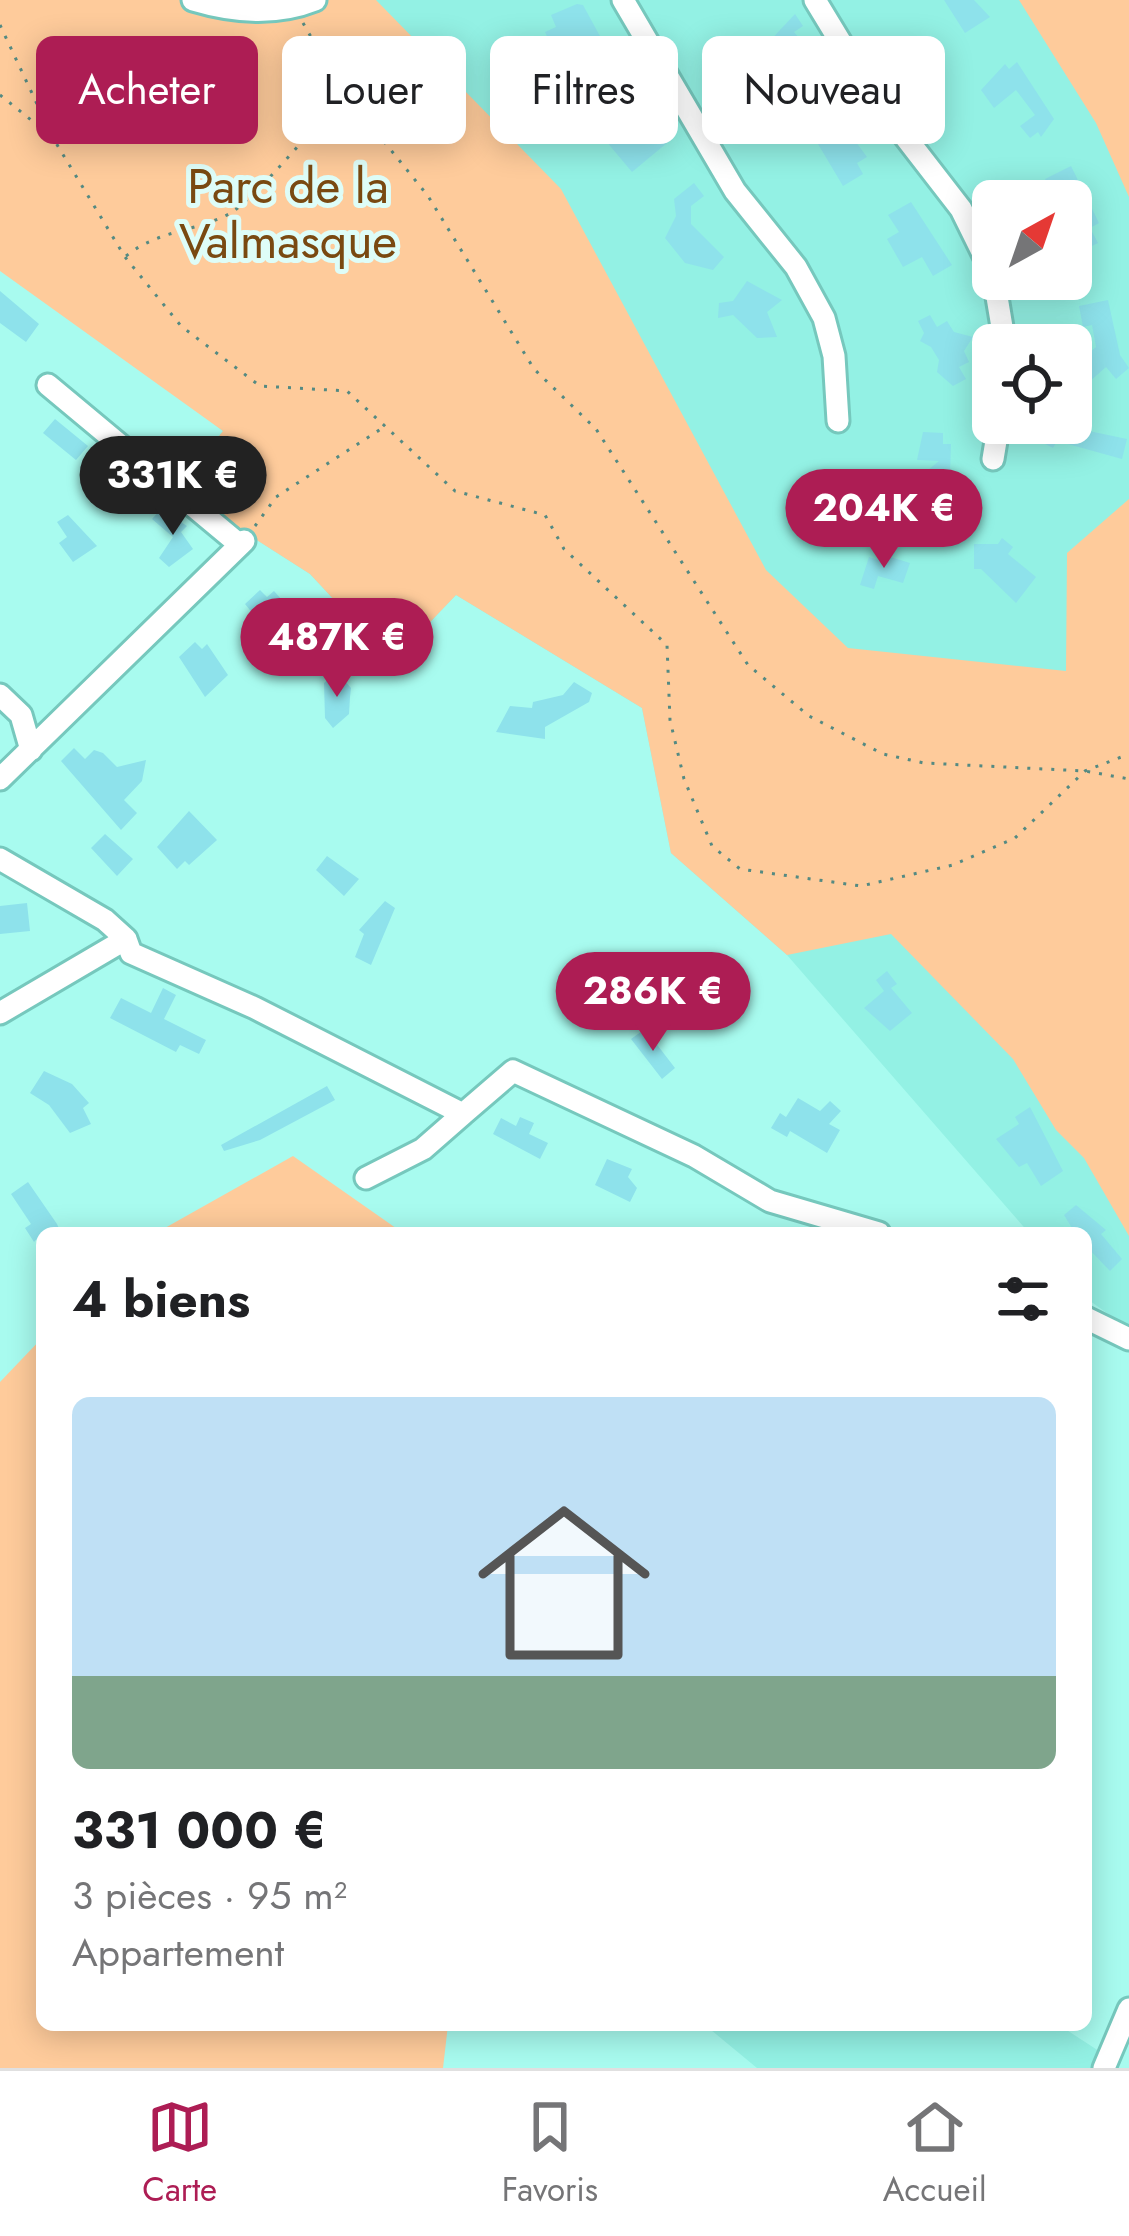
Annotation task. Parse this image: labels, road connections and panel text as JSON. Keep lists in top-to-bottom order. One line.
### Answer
{"parks":["Parc de la Valmasque"],"north":"top right","page":{"chip":["Acheter","Louer","Filtres","Nouveau"],"price":["331K €","204K €","487K €","286K €"],"heading":"4 biens","list":[{"name":"331 000 €","note":"3 pièces · 95 m² · Appartement"}],"tabs":["Carte","Favoris","Accueil"]}}
